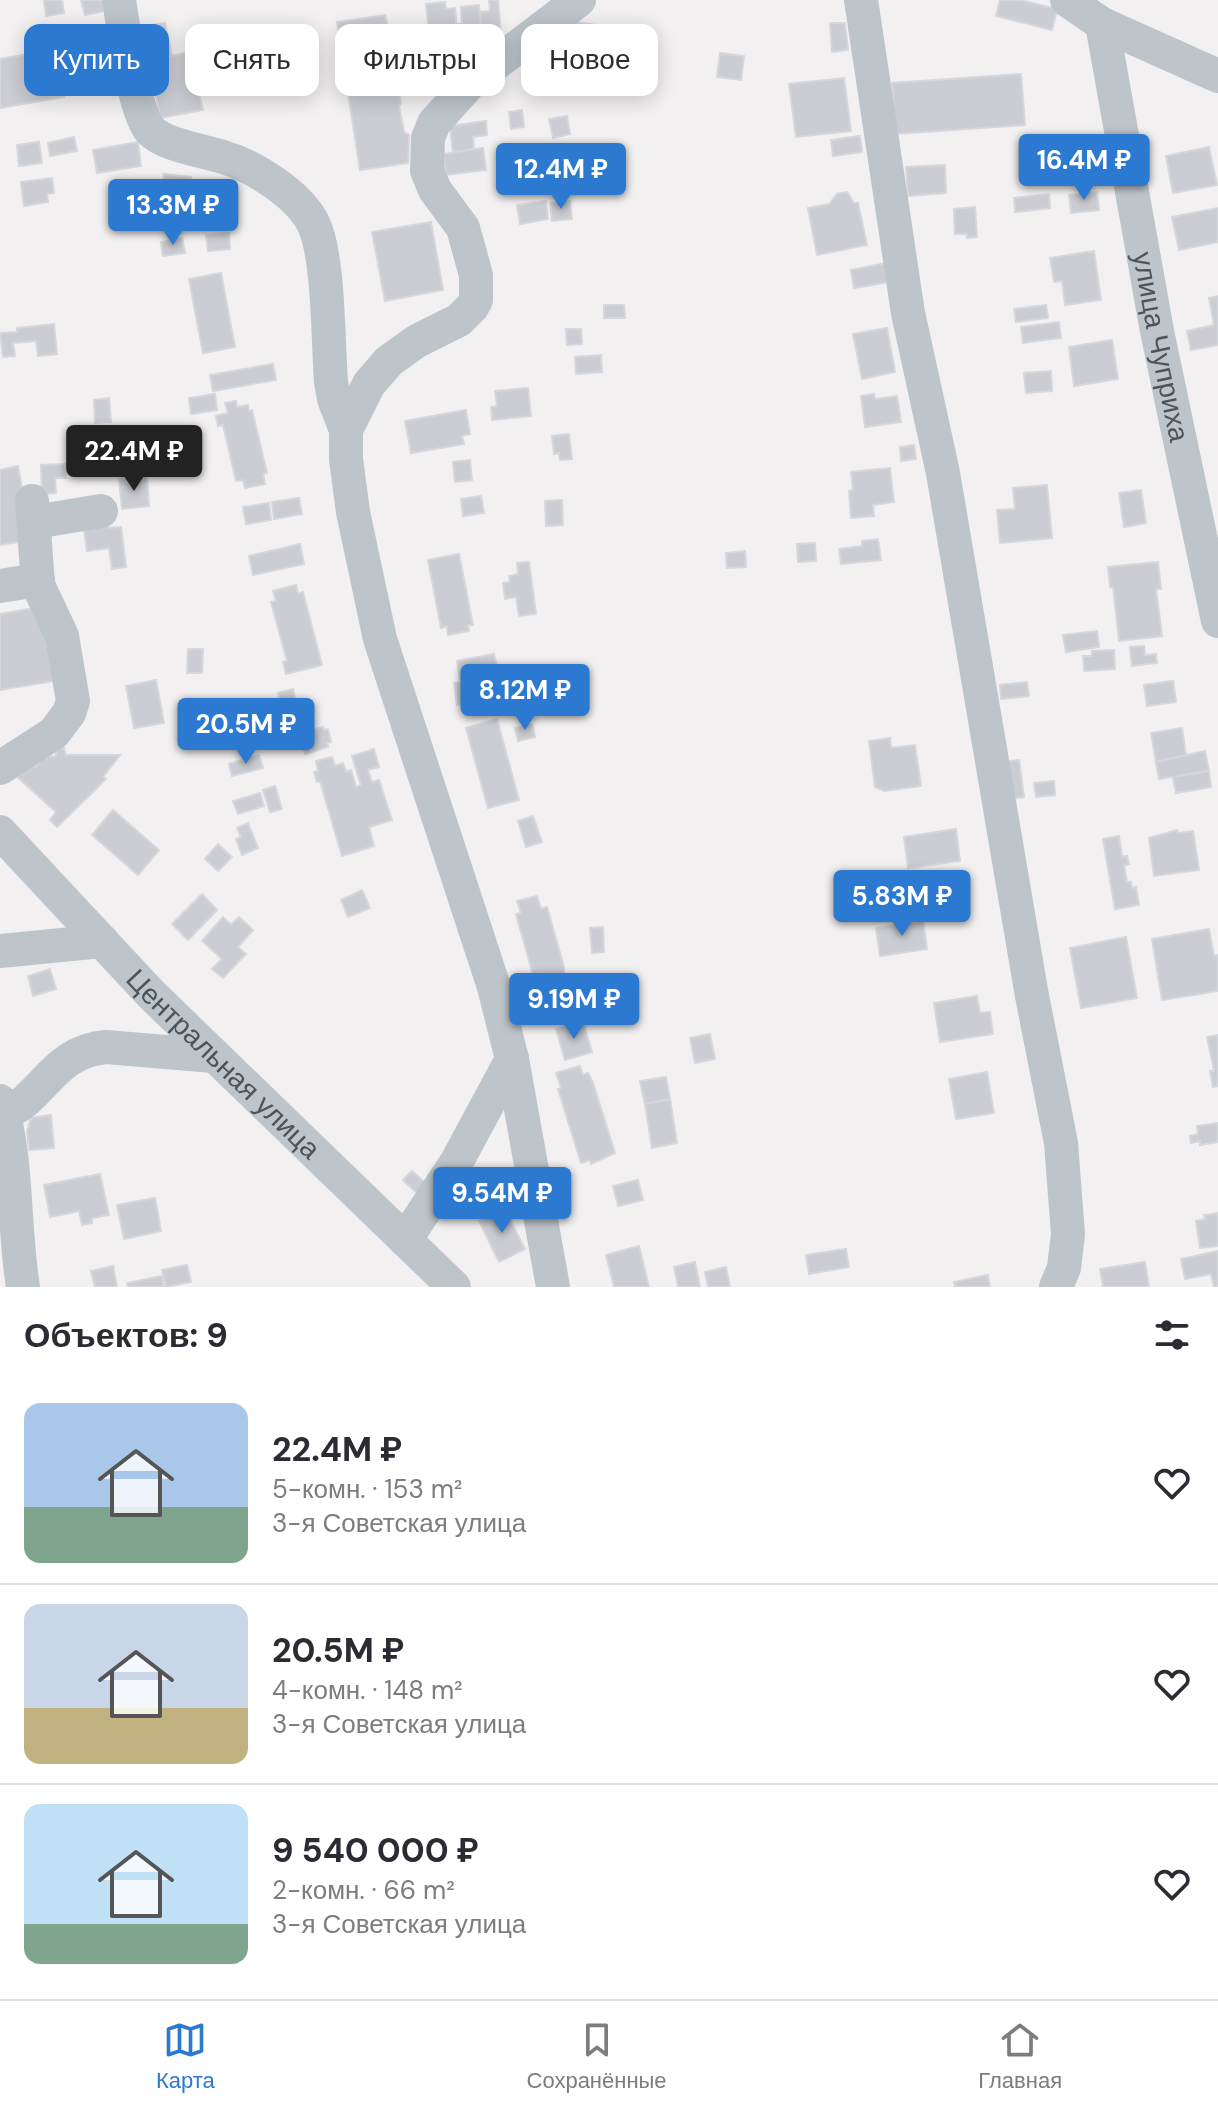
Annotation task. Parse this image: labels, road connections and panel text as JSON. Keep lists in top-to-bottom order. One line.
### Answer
{"streets":{"street":["улица Чуприха","Центральная улица"]},"page":{"chip":["Купить","Снять","Фильтры","Новое"],"price":["16.4M ₽","12.4M ₽","13.3M ₽","22.4M ₽","8.12M ₽","20.5M ₽","5.83M ₽","9.19M ₽","9.54M ₽"],"heading":"Объектов: 9","list":[{"name":"22.4M ₽","note":"5-комн. · 153 m² · 3-я Советская улица"},{"name":"20.5M ₽","note":"4-комн. · 148 m² · 3-я Советская улица"},{"name":"9 540 000 ₽","note":"2-комн. · 66 m² · 3-я Советская улица"}],"tabs":["Карта","Сохранённые","Главная"]}}
